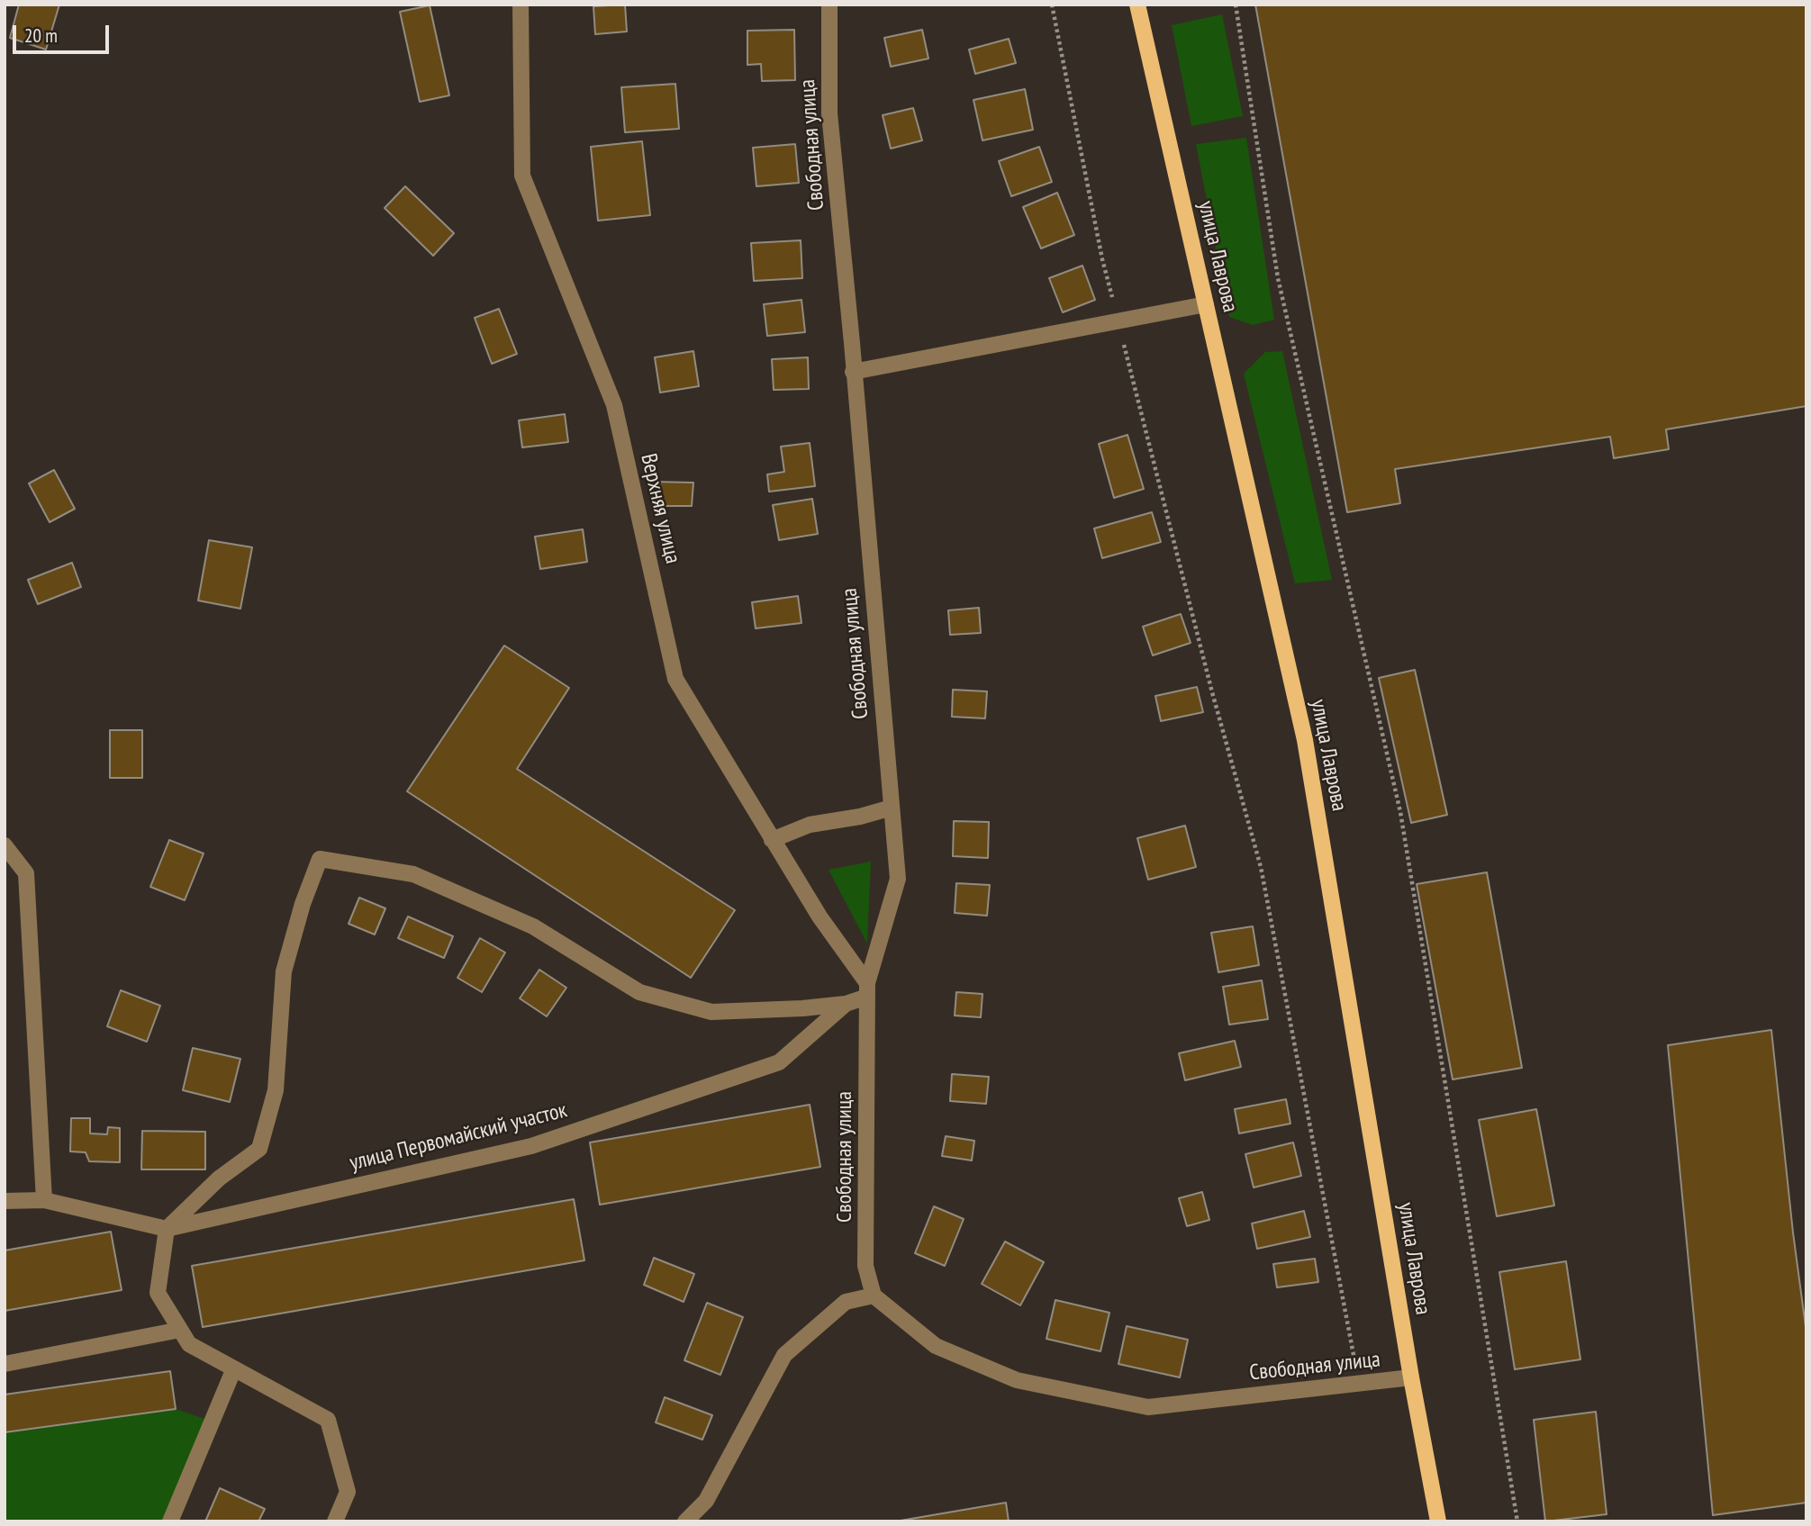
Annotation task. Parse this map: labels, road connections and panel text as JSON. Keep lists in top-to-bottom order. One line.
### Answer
{"streets":{"main road":["улица Лаврова"],"street":["Свободная улица","Верхняя улица","улица Первомайский участок"]},"crossings":[["Свободная улица","улица Лаврова"],["Свободная улица","Верхняя улица"],["Свободная улица","улица Первомайский участок"],["Верхняя улица","улица Первомайский участок"]],"scale_bar":"20 m"}
